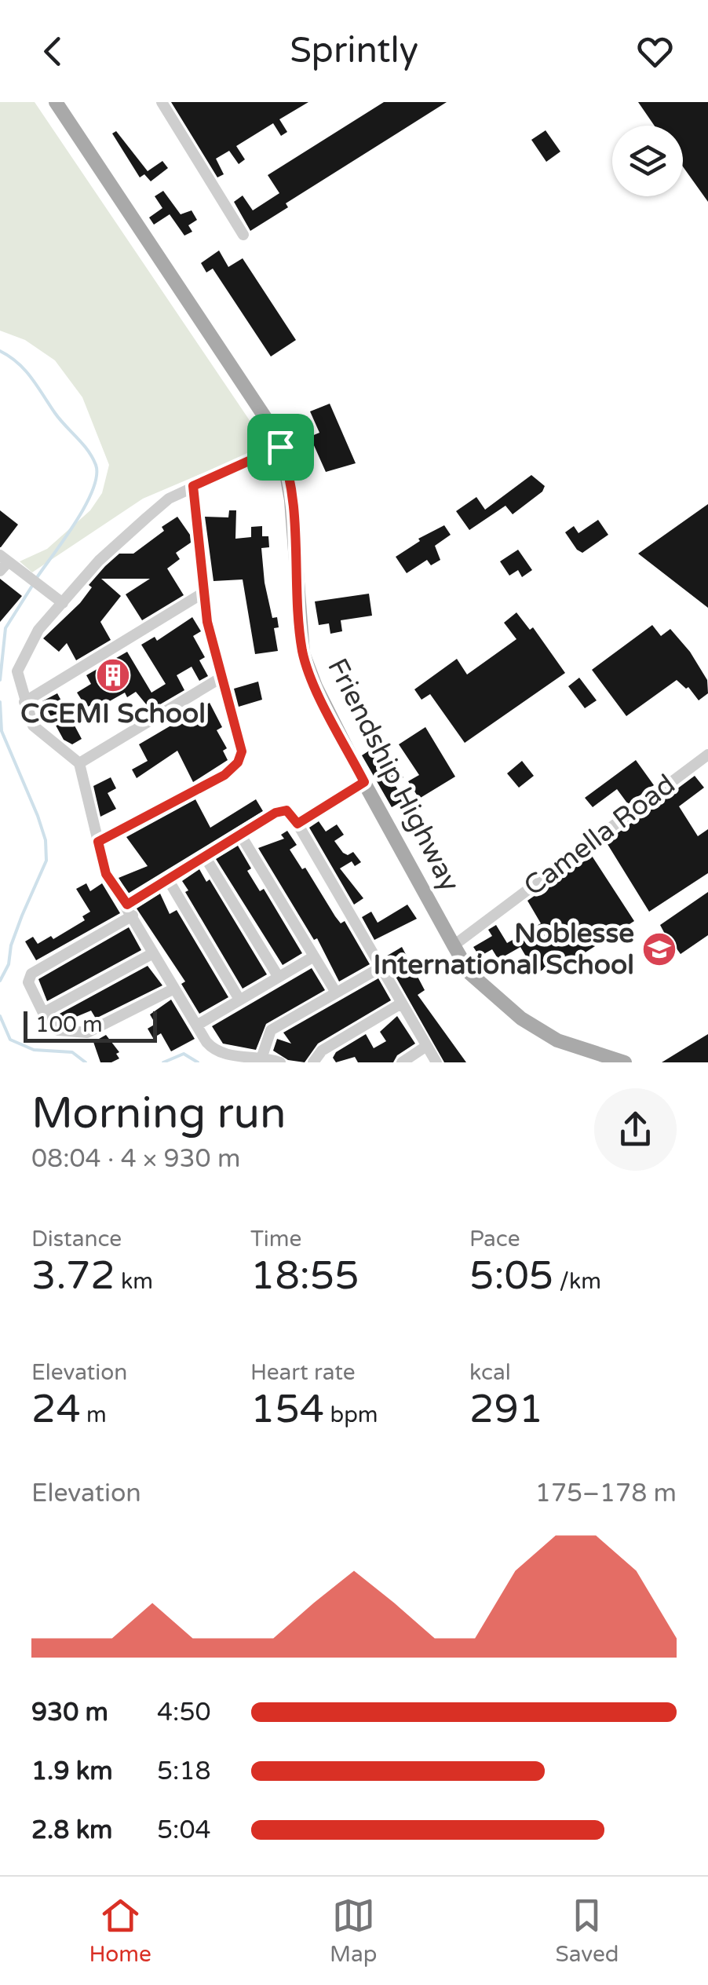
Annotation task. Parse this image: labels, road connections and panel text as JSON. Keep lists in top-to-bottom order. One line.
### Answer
{"streets":{"main road":["Friendship Highway"],"street":["Camella Road"]},"crossings":[["Friendship Highway","Camella Road"]],"places":{"building":["CCEMI School"],"school or university":["Noblesse International School"]},"scale_bar":"100 m","page":{"header":"Sprintly","scale":"100 m","heading":["Morning run","08:04 · 4 × 930 m"],"stats":[["Distance","3.72 km"],["Time","18:55"],["Pace","5:05 /km"],["Elevation","24 m"],["Heart rate","154 bpm"],["kcal","291"]],"chart":["Elevation","175–178 m"],"list":[{"name":"930 m","note":"4:50"},{"name":"1.9 km","note":"5:18"},{"name":"2.8 km","note":"5:04"}],"tabs":["Home","Map","Saved"]}}
